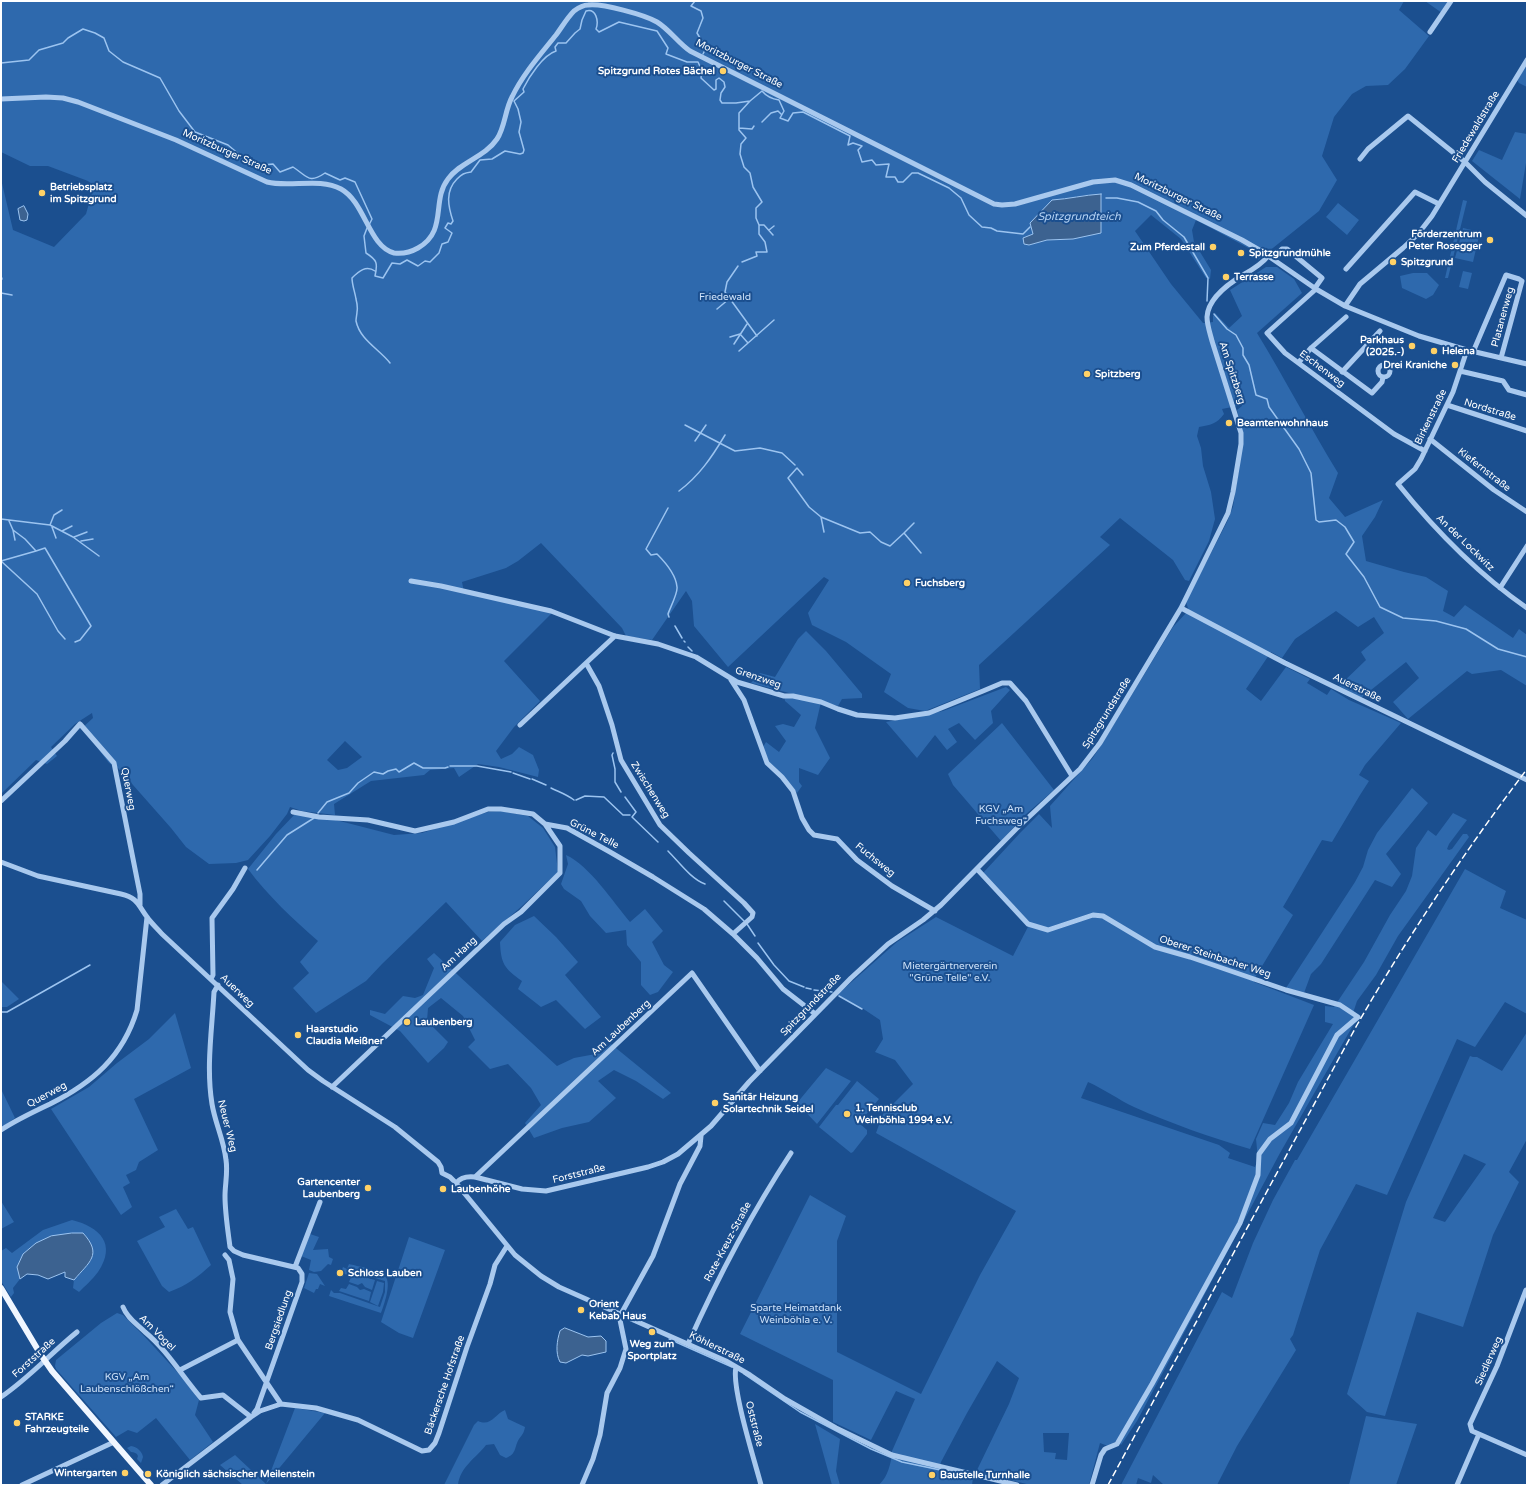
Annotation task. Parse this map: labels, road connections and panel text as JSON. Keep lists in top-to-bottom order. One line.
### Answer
{"streets":{"street":["Moritzburger Straße","Friedewaldstraße","Platanenweg","Eschenweg","Am Spitzberg","Nordstraße","Birkenstraße","Kiefernstraße","An der Lockwitz","Grenzweg","Auerstraße","Spitzgrundstraße","Querweg","Zwischenweg","Grüne Telle","Fuchsweg","Am Hang","Oberer Steinbacher Weg","Auerweg","Am Laubenberg","Neuer Weg","Forststraße","Rote-Kreuz-Straße","Bergsiedlung","Am Vogel","Köhlerstraße","Siedlerweg","Bäckersche Hofstraße","Oststraße"]},"crossings":[["Moritzburger Straße","Friedewaldstraße"],["Moritzburger Straße","Platanenweg"],["Moritzburger Straße","Eschenweg"],["Moritzburger Straße","Am Spitzberg"],["Moritzburger Straße","Birkenstraße"],["Platanenweg","Birkenstraße"],["Eschenweg","Am Spitzberg"],["Eschenweg","Birkenstraße"],["Am Spitzberg","Auerstraße"],["Am Spitzberg","Spitzgrundstraße"],["Nordstraße","Birkenstraße"],["Birkenstraße","Kiefernstraße"],["Birkenstraße","An der Lockwitz"],["Grenzweg","Spitzgrundstraße"],["Grenzweg","Fuchsweg"],["Auerstraße","Spitzgrundstraße"],["Spitzgrundstraße","Grüne Telle"],["Spitzgrundstraße","Fuchsweg"],["Spitzgrundstraße","Oberer Steinbacher Weg"],["Spitzgrundstraße","Am Laubenberg"],["Spitzgrundstraße","Forststraße"],["Spitzgrundstraße","Köhlerstraße"],["Querweg","Auerweg"],["Zwischenweg","Grüne Telle"],["Grüne Telle","Am Hang"],["Am Hang","Auerweg"],["Auerweg","Neuer Weg"],["Auerweg","Köhlerstraße"],["Am Laubenberg","Forststraße"],["Neuer Weg","Bergsiedlung"],["Rote-Kreuz-Straße","Köhlerstraße"],["Am Vogel","Bäckersche Hofstraße"],["Köhlerstraße","Bäckersche Hofstraße"],["Köhlerstraße","Oststraße"]],"water":["Spitzgrundteich"],"parks":["Friedewald","KGV „Am Fuchsweg“","Mietergärtnerverein \"Grüne Telle\" e.V.","Sparte Heimatdank Weinböhla e. V.","KGV „Am Laubenschlößchen“"],"places":["Spitzgrund Rotes Bächel","Betriebsplatz im Spitzgrund","Förderzentrum Peter Rosegger","Zum Pferdestall","Spitzgrundmühle","Spitzgrund","Terrasse","Parkhaus (2025.-)","Helena","Drei Kraniche","Spitzberg","Beamtenwohnhaus","Fuchsberg","Laubenberg","Haarstudio Claudia Meißner","Sanitär Heizung Solartechnik Seidel","1. Tennisclub Weinböhla 1994 e.V.","Gartencenter Laubenberg","Laubenhöhe","Schloss Lauben","Orient Kebab Haus","Weg zum Sportplatz","STARKE Fahrzeugteile","Wintergarten","Königlich sächsischer Meilenstein","Baustelle Turnhalle"]}
